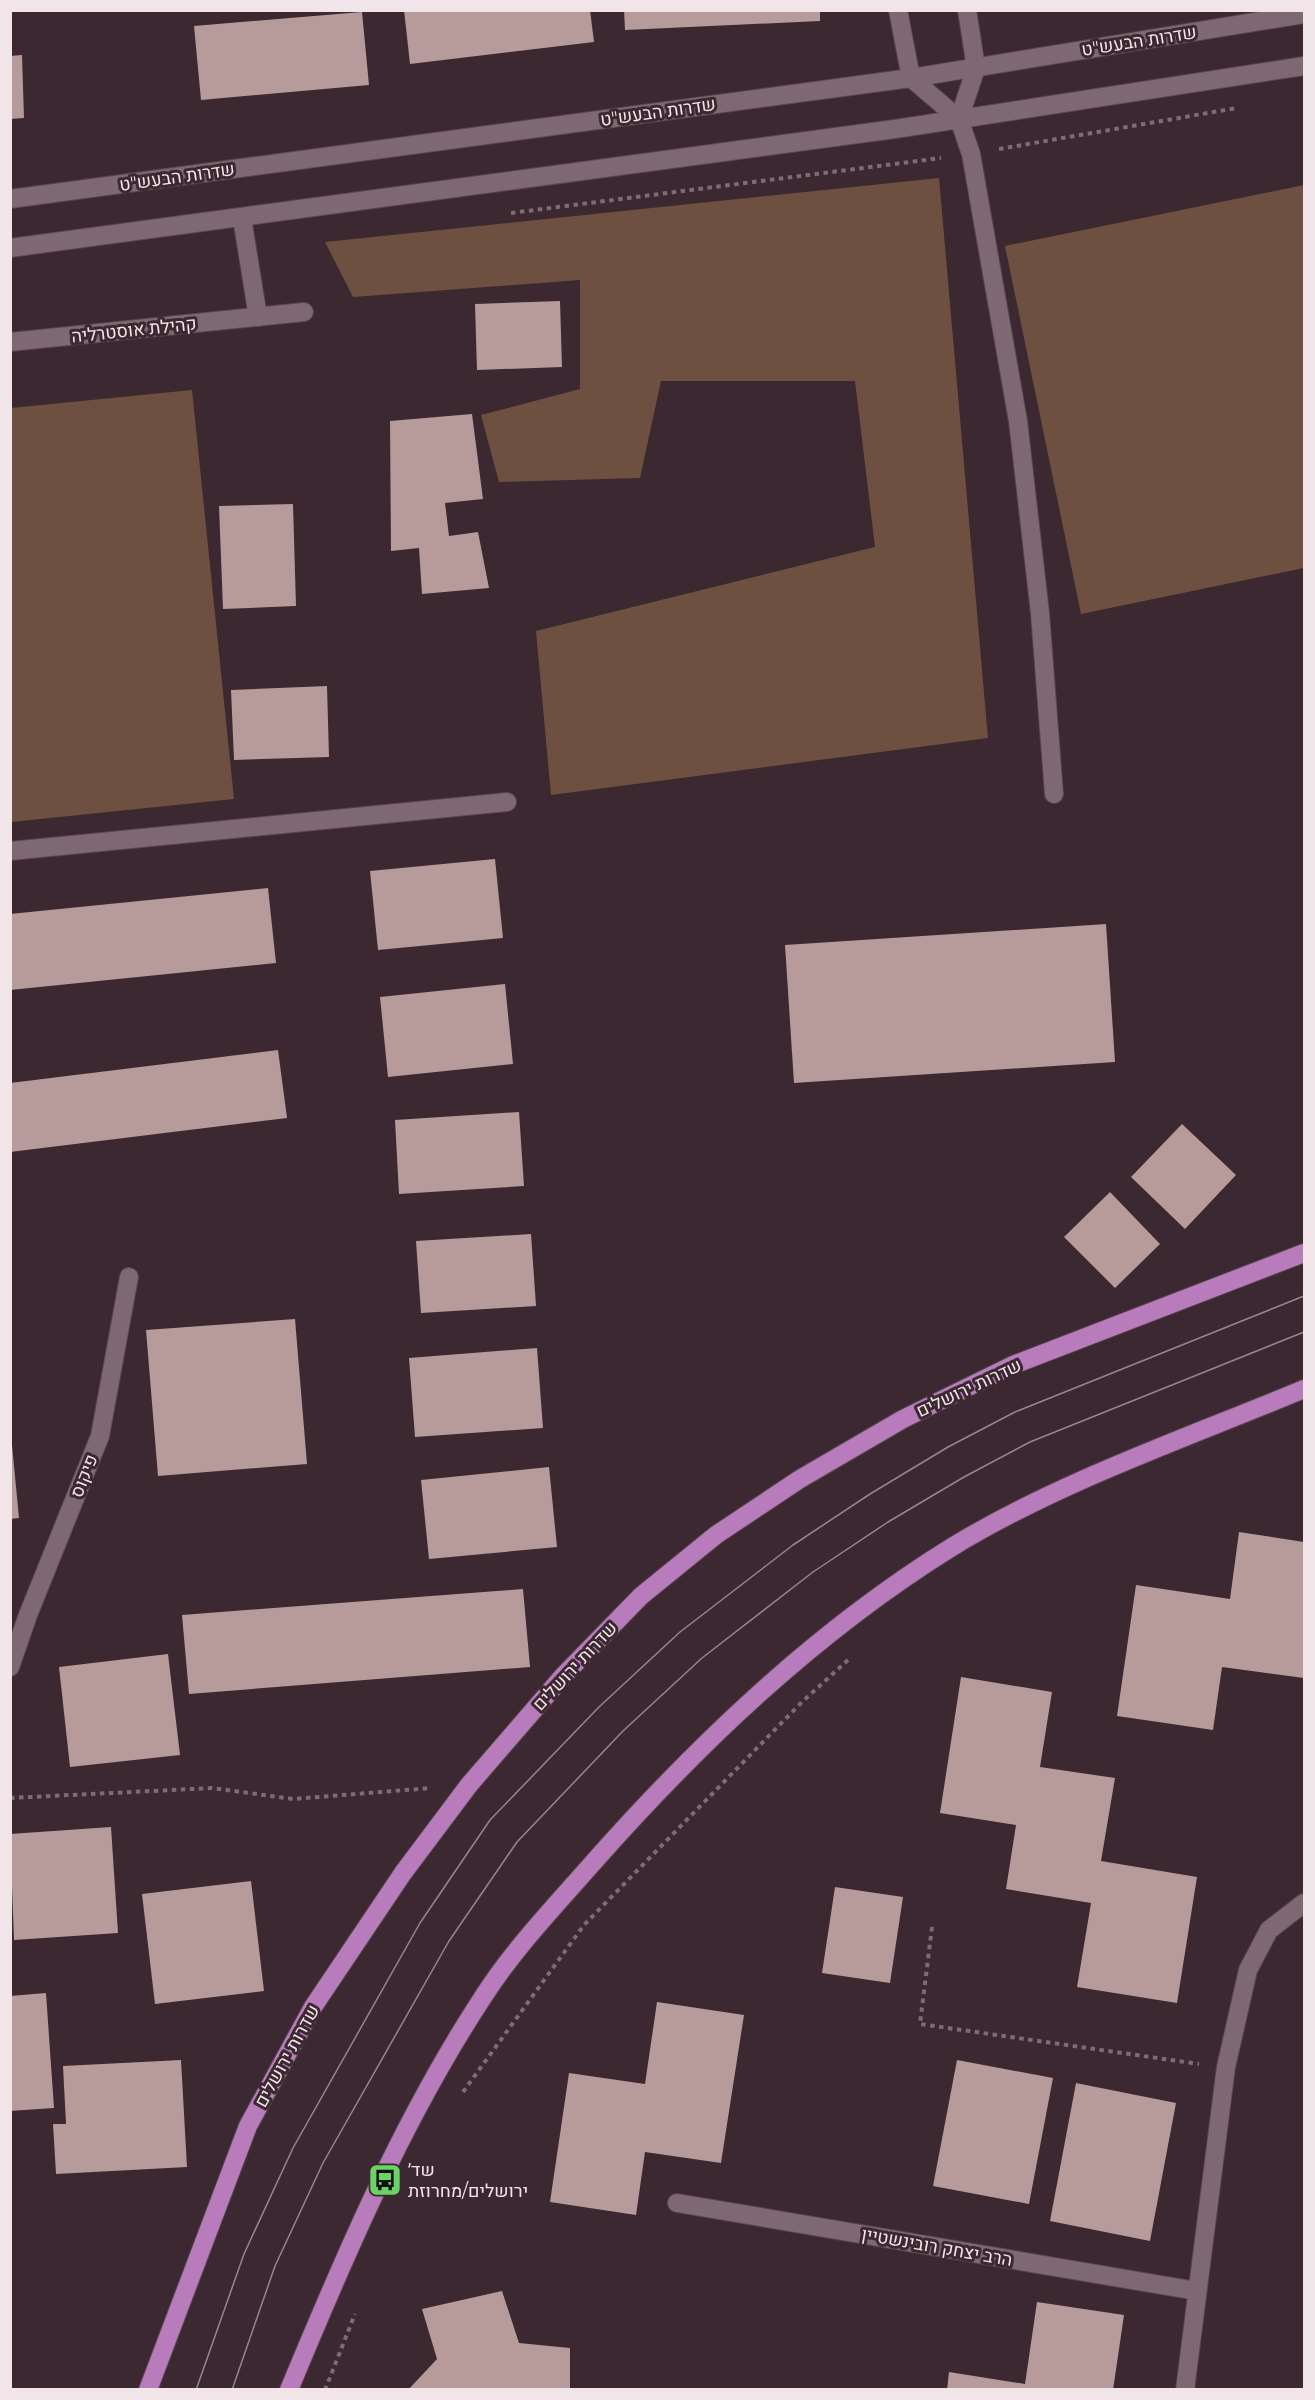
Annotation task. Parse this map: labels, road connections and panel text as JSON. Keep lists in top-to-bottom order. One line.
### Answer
{"streets":{"main road":["שדרות ירושלים"],"street":["שדרות הבעש\"ט","קהילת אוסטרליה","פיקוס","הרב יצחק רובינשטיין"]},"places":{"bus stop":["שד׳ ירושלים/מחרוזת"]}}
